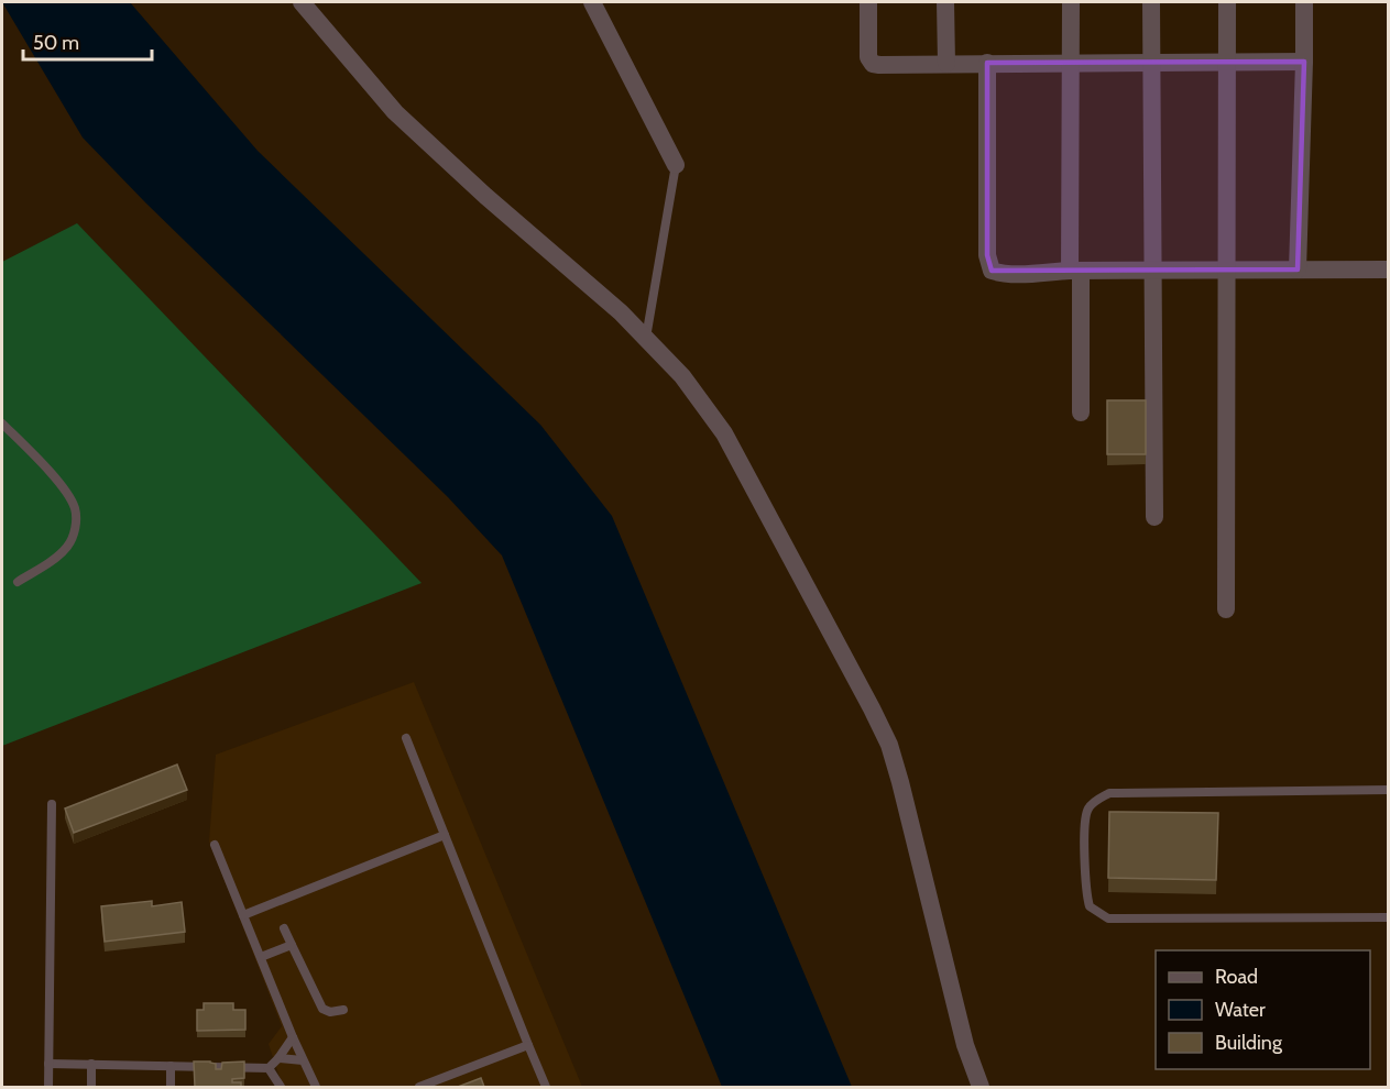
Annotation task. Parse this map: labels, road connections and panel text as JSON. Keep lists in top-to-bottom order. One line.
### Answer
{"legend":["Road","Water","Building"],"scale_bar":"50 m"}
